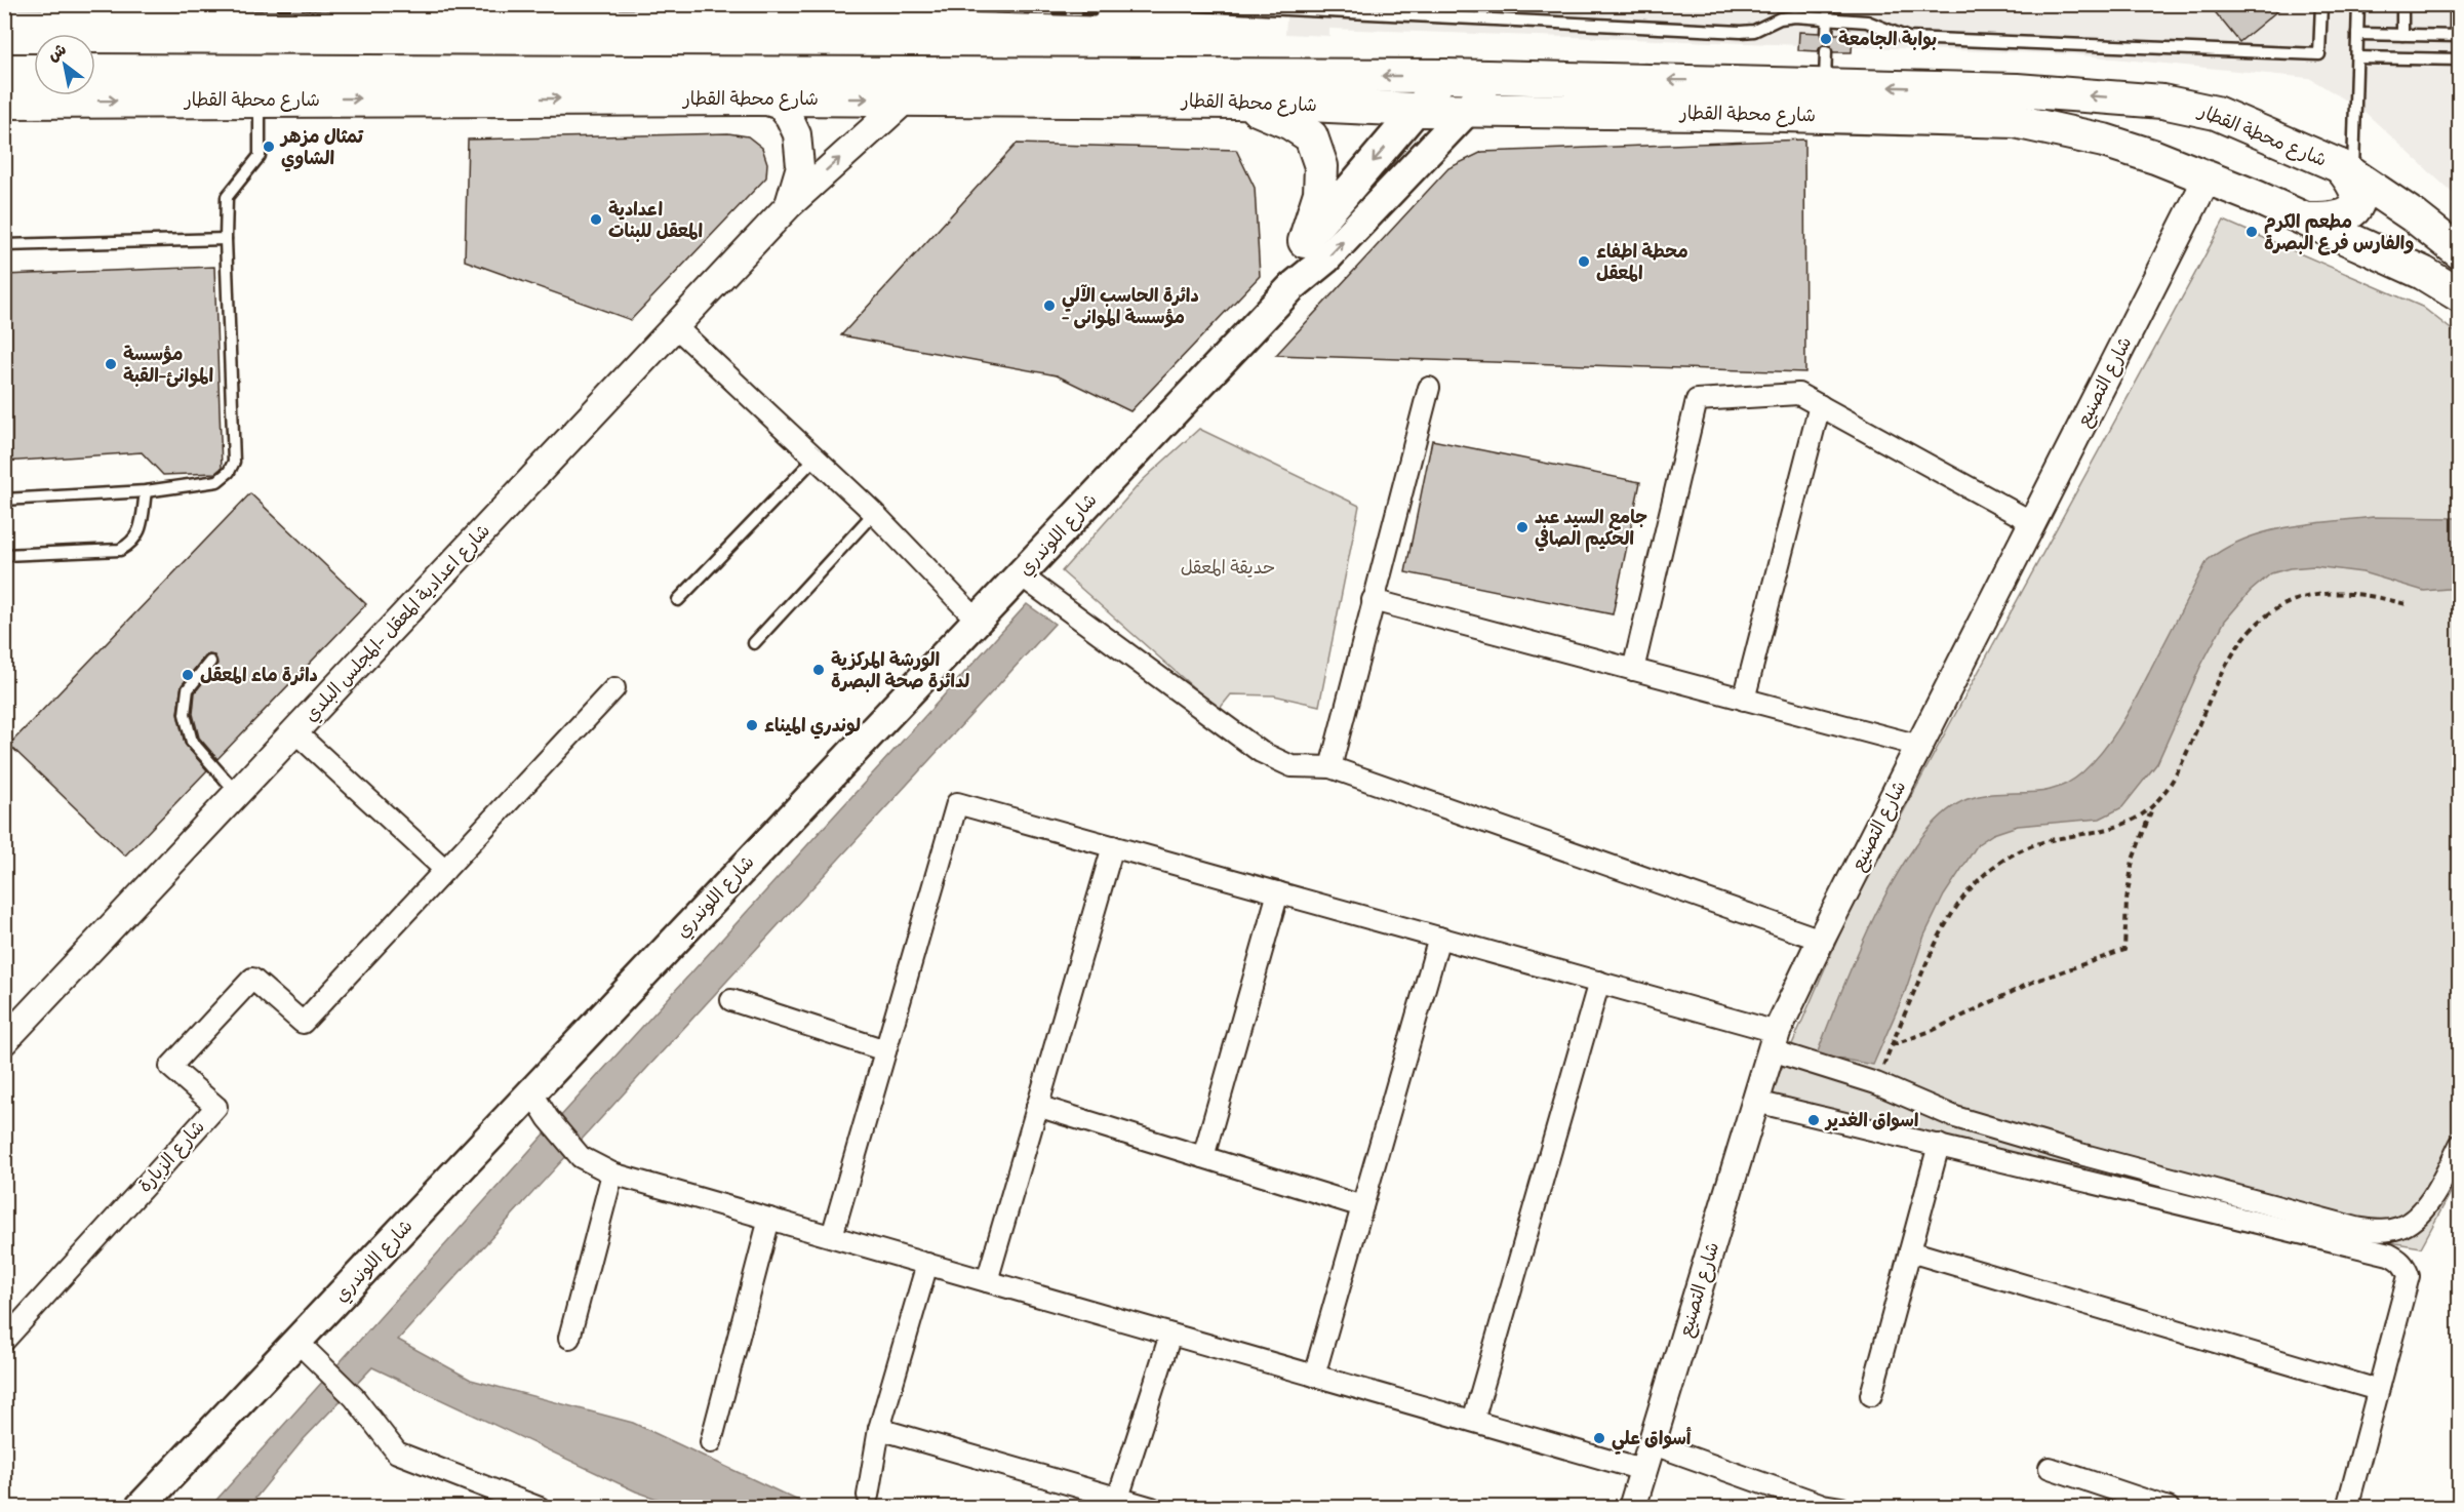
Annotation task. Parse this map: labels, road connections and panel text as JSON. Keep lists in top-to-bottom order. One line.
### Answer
{"streets":{"main road":["شارع محطة القطار","شارع اللوندري"],"street":["شارع التصنيع","شارع اعدادية المعقل -المجلس البلدي","شارع الزبارة"]},"crossings":[["شارع محطة القطار","شارع التصنيع"],["شارع محطة القطار","شارع اللوندري"],["شارع محطة القطار","شارع اعدادية المعقل -المجلس البلدي"]],"parks":["حديقة المعقل"],"places":["بوابة الجامعة","تمثال مزهر الشاوي","اعدادية المعقل للبنات","مطعم الكرم والفارس فرع البصرة","محطة اطفاء المعقل","دائرة الحاسب الآلي - مؤسسة الموانى","مؤسسة الموانئ-القبة","جامع السيد عبد الحكيم الصافي","الورشة المركزية لدائرة صحة البصرة","دائرة ماء المعقل","لوندري الميناء","اسواق الغدير","أسواق علي"],"north":"top left"}
